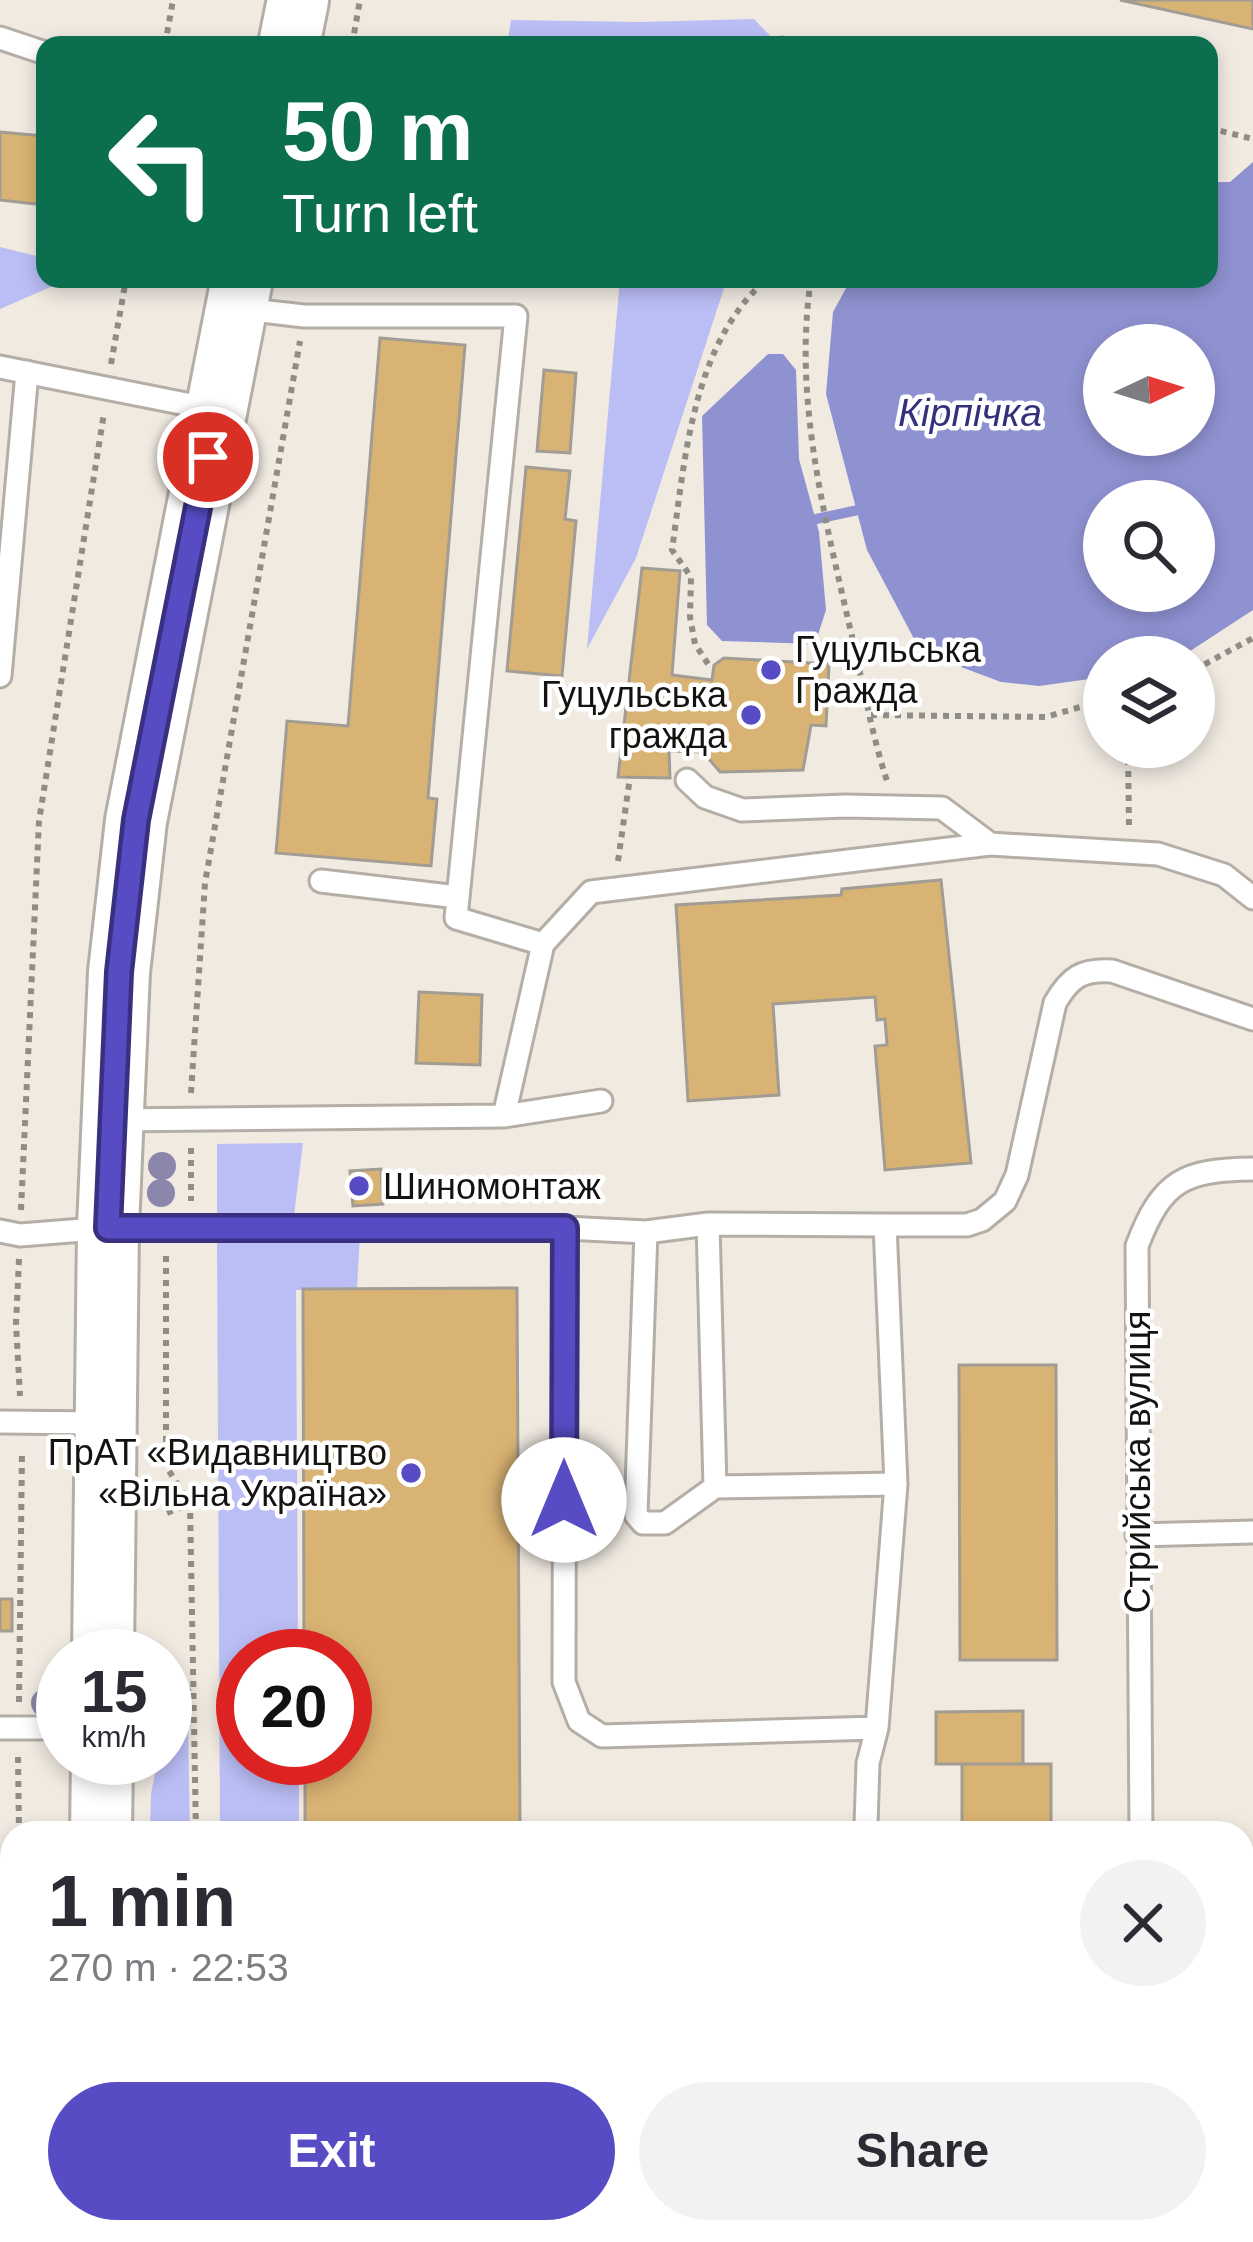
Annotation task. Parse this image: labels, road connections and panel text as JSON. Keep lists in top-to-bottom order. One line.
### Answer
{"streets":{"lane":["Стрийська вулиця"]},"water":["Кірпічка"],"places":["Гуцульська Гражда","Гуцульська гражда","Шиномонтаж","ПрАТ «Видавництво «Вільна Україна»"],"north":"right","page":{"turn":["50 m","Turn left"],"speed":"15 km/h","limit":"20","heading":["1 min","270 m · 22:53"],"buttons":["Exit","Share"]}}
